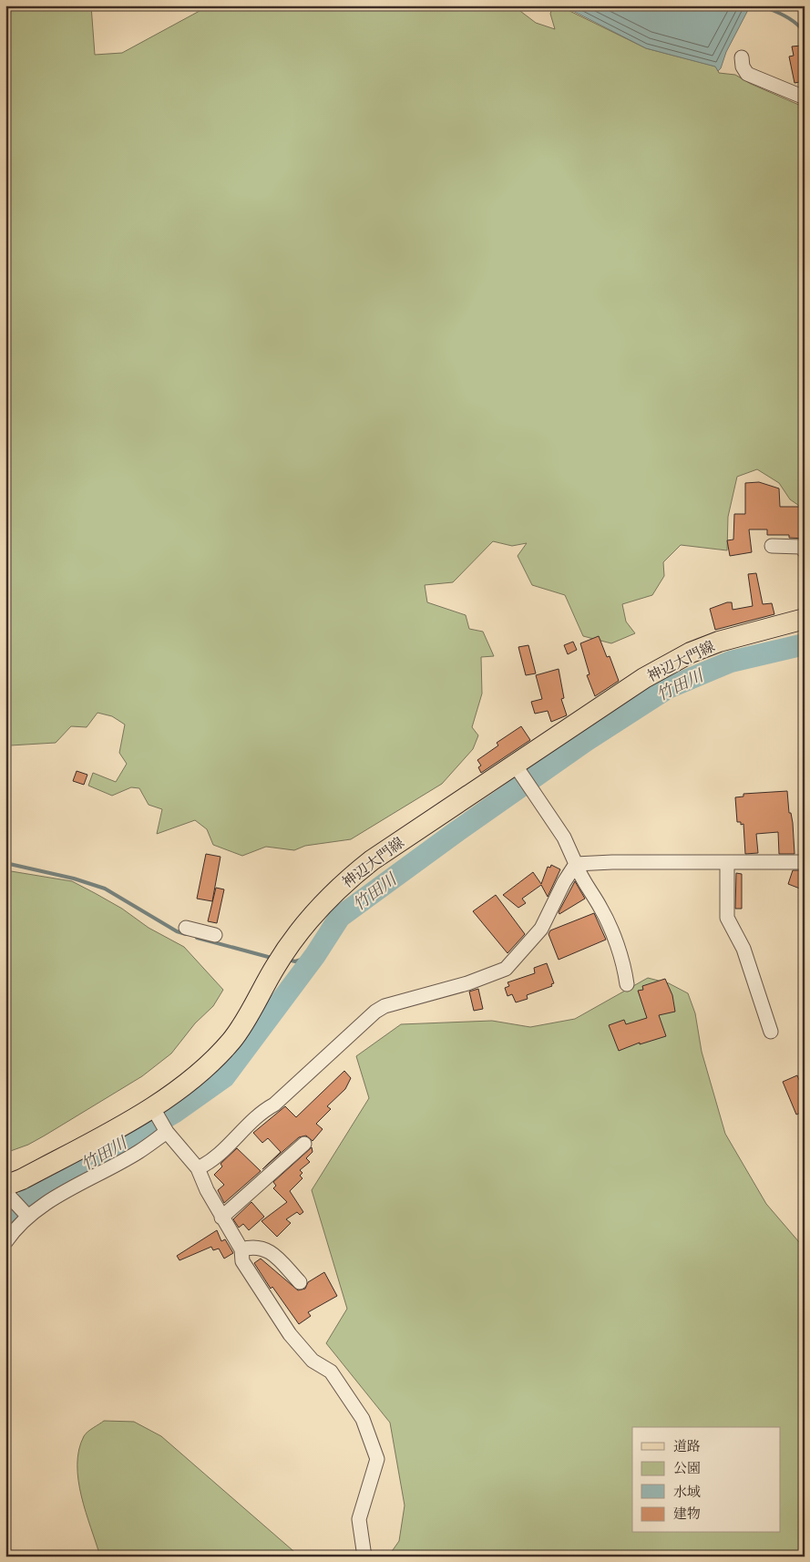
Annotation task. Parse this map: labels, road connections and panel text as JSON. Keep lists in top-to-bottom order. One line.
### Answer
{"streets":{"main road":["神辺大門線"]},"water":["竹田川"],"legend":["道路","公園","水域","建物"]}
